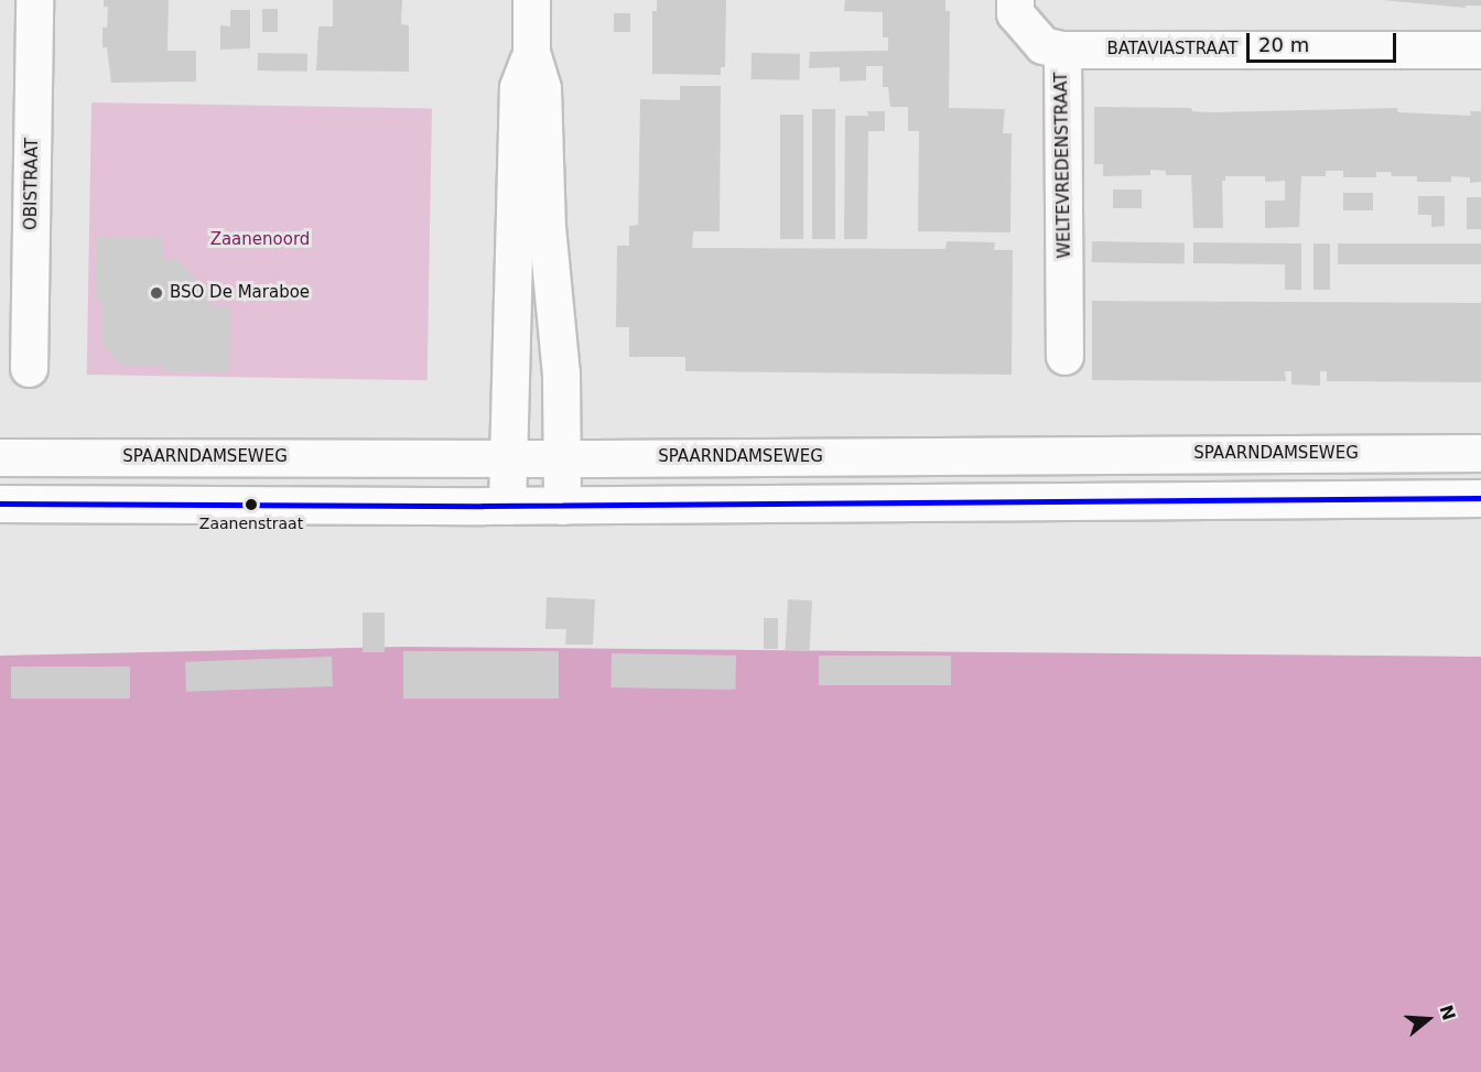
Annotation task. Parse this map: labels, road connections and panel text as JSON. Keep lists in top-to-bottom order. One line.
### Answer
{"streets":{"main road":["BATAVIASTRAAT","WELTEVREDENSTRAAT","OBISTRAAT","SPAARNDAMSEWEG"]},"crossings":[["BATAVIASTRAAT","WELTEVREDENSTRAAT"]],"parks":["Zaanenoord"],"places":["BSO De Maraboe","Zaanenstraat"],"scale_bar":"20 m","north":"right"}
